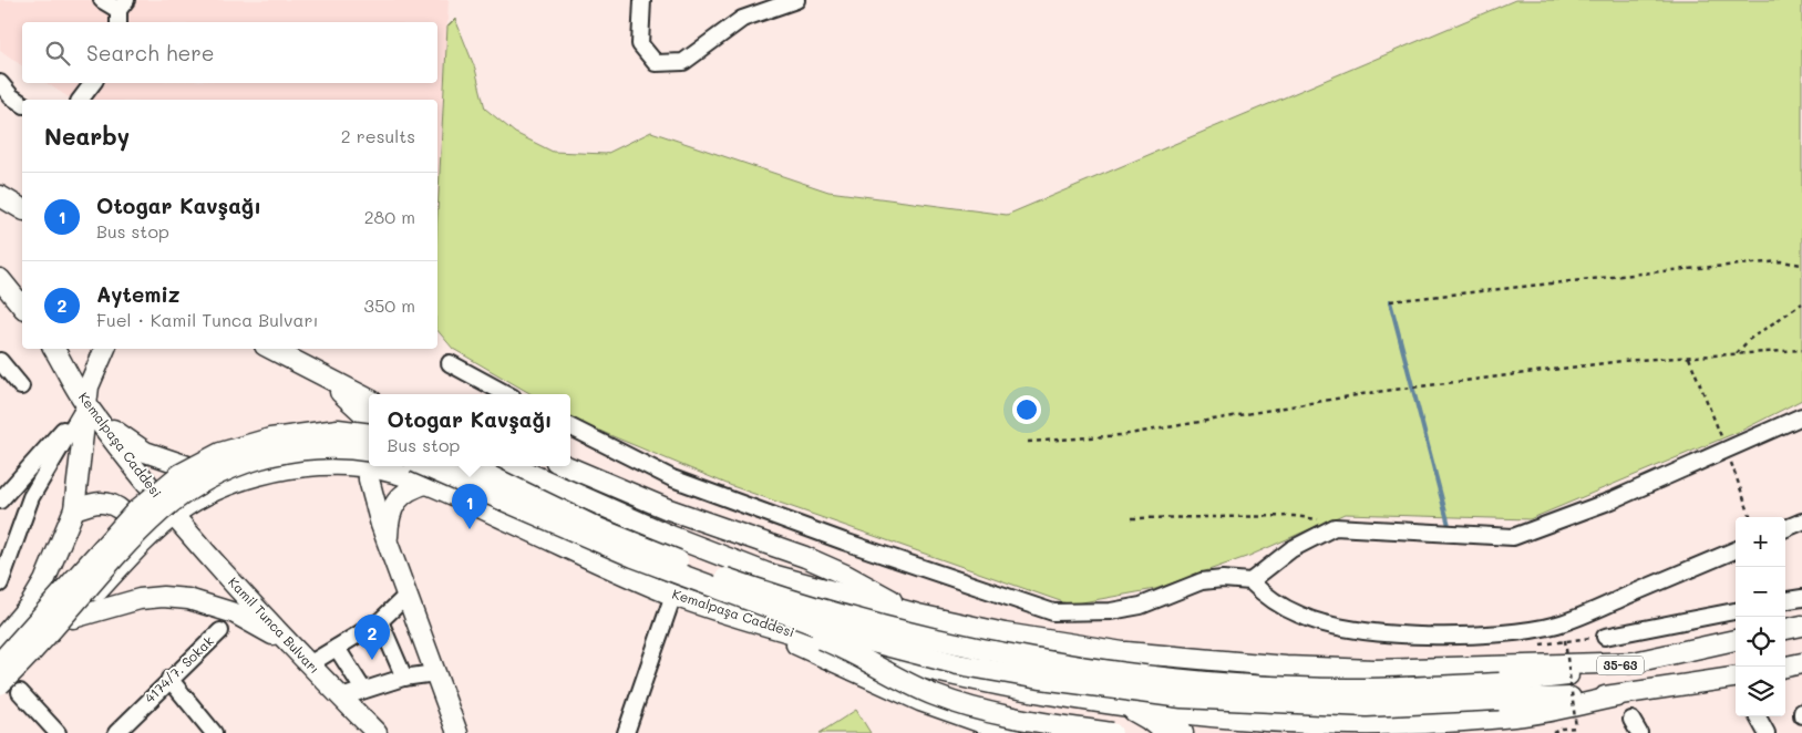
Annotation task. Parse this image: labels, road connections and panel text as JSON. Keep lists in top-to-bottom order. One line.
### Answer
{"streets":{"main road":["Kemalpaşa Caddesi","Kamil Tunca Bulvarı","35-63"],"street":["4174/7. Sokak"]},"crossings":[["Kemalpaşa Caddesi","Kamil Tunca Bulvarı"]],"page":{"search":"Search here","heading":["Nearby","2 results"],"list":[{"mark":"1","name":"Otogar Kavşağı","note":"Bus stop","value":"280 m"},{"mark":"2","name":"Aytemiz","note":"Fuel · Kamil Tunca Bulvarı","value":"350 m"}],"popup":["Otogar Kavşağı","Bus stop"],"pins":["1","2"],"map_buttons":["+","−"]}}
